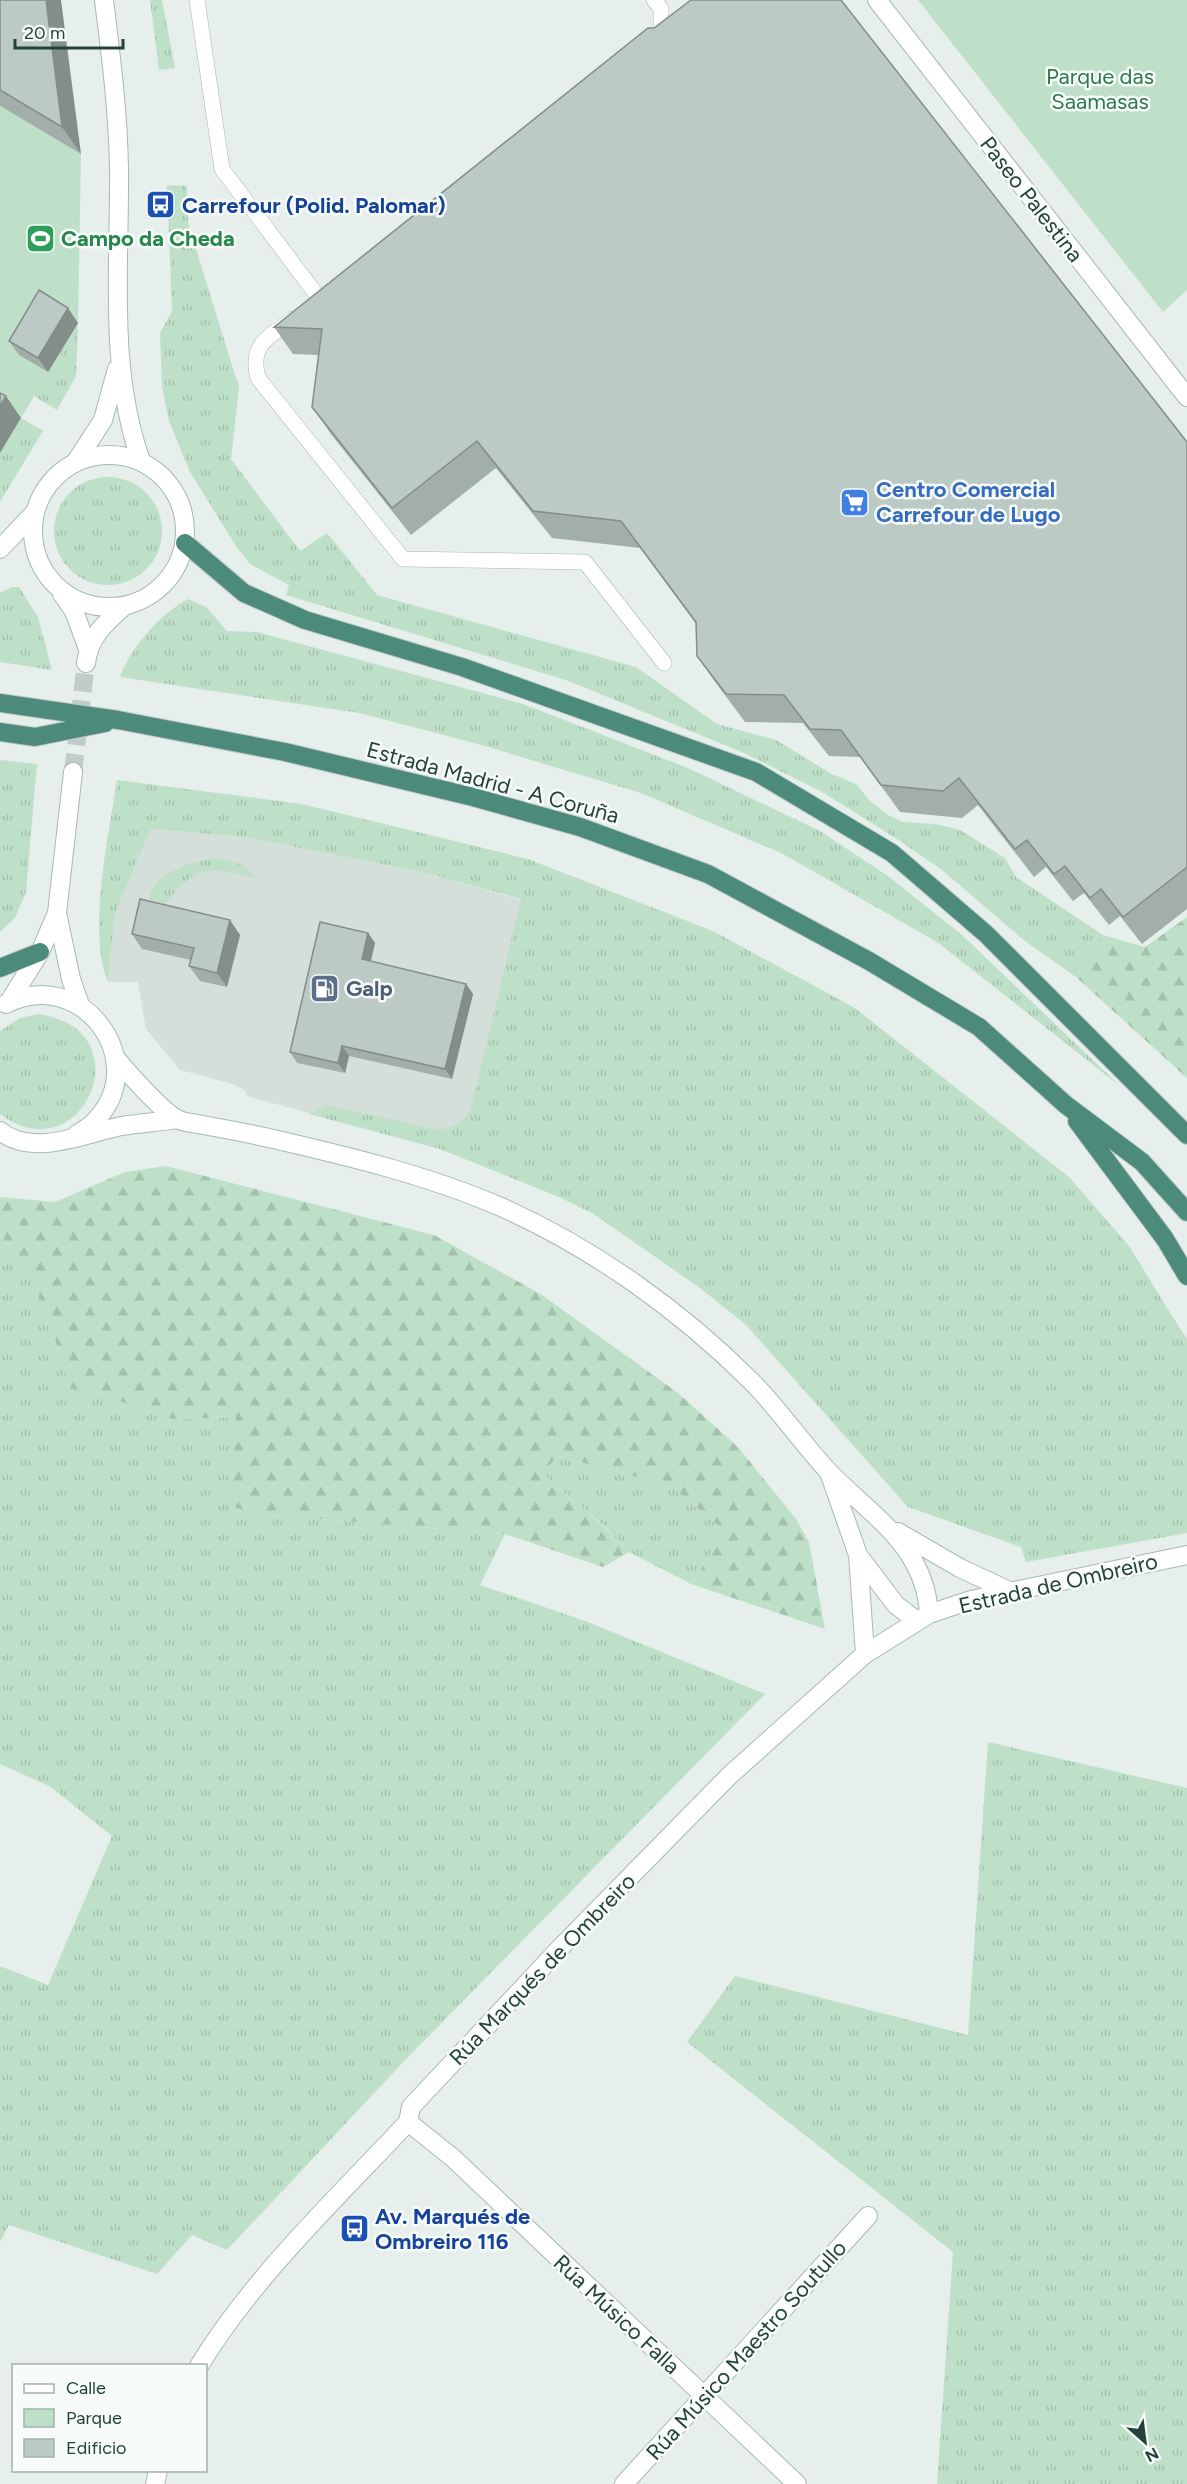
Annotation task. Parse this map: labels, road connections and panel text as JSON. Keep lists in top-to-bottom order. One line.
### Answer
{"streets":{"highway":["Estrada Madrid - A Coruña"],"street":["Paseo Palestina","Estrada de Ombreiro","Rúa Marqués de Ombreiro","Rúa Músico Falla","Rúa Músico Maestro Soutullo"]},"crossings":[["Estrada de Ombreiro","Rúa Marqués de Ombreiro"],["Rúa Marqués de Ombreiro","Rúa Músico Falla"],["Rúa Músico Falla","Rúa Músico Maestro Soutullo"]],"parks":["Parque das Saamasas"],"places":{"bus stop":["Carrefour (Polid. Palomar)","Av. Marqués de Ombreiro 116"],"sports":["Campo da Cheda"],"supermarket":["Centro Comercial Carrefour de Lugo"],"fuel station":["Galp"]},"legend":["Calle","Parque","Edificio"],"scale_bar":"20 m","north":"bottom right"}
